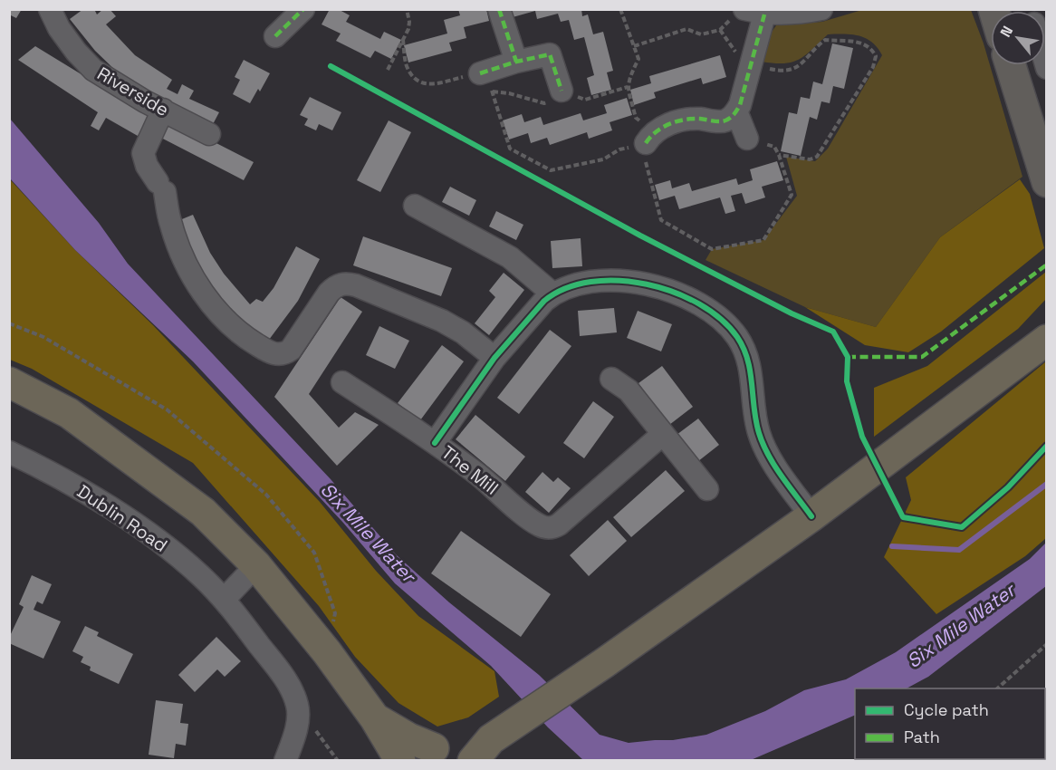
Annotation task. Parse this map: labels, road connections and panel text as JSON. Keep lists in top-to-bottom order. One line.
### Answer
{"streets":{"street":["Riverside","The Mill","Dublin Road"]},"water":["Six Mile Water"],"legend":["Cycle path","Path"],"north":"top left"}
